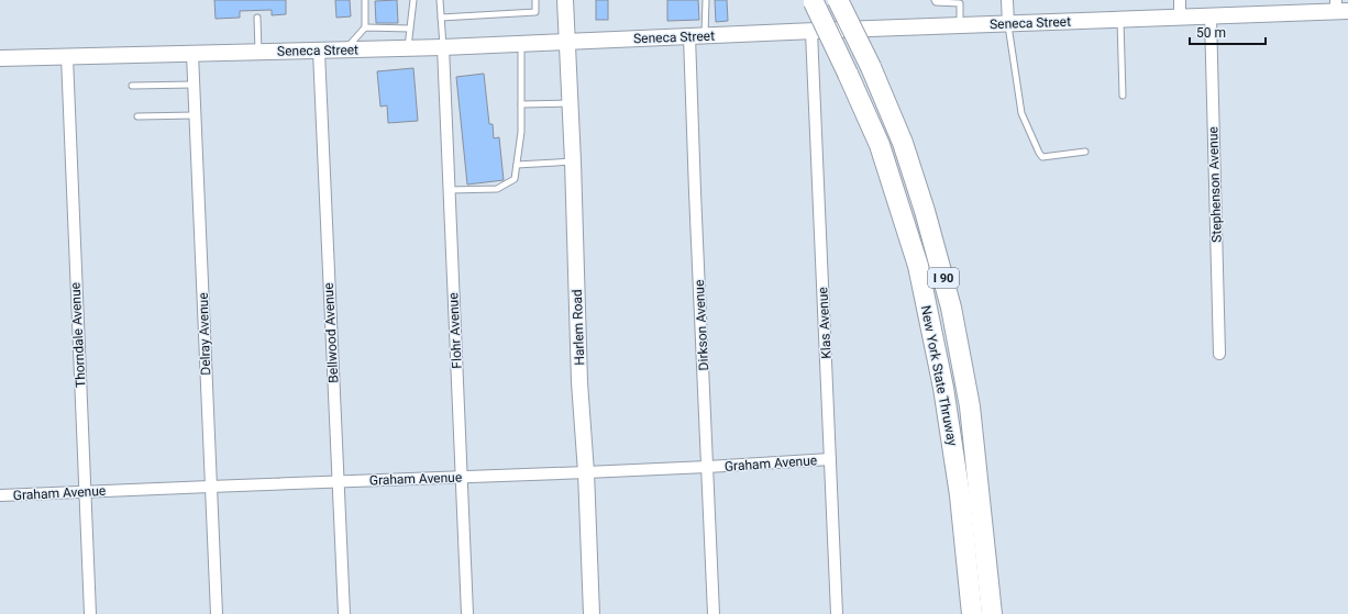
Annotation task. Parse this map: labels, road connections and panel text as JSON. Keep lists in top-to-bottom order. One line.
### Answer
{"streets":{"highway":["I 90","New York State Thruway"],"main road":["Seneca Street","Harlem Road"],"street":["Stephenson Avenue","Klas Avenue","Dirkson Avenue","Flohr Avenue","Bellwood Avenue","Delray Avenue","Thorndale Avenue","Graham Avenue"]},"crossings":[["Seneca Street","Stephenson Avenue"],["Seneca Street","Klas Avenue"],["Seneca Street","Dirkson Avenue"],["Seneca Street","Harlem Road"],["Seneca Street","Flohr Avenue"],["Seneca Street","Bellwood Avenue"],["Seneca Street","Delray Avenue"],["Seneca Street","Thorndale Avenue"],["Klas Avenue","Graham Avenue"],["Dirkson Avenue","Graham Avenue"],["Harlem Road","Graham Avenue"],["Flohr Avenue","Graham Avenue"],["Bellwood Avenue","Graham Avenue"],["Delray Avenue","Graham Avenue"],["Thorndale Avenue","Graham Avenue"]],"scale_bar":"50 m"}
